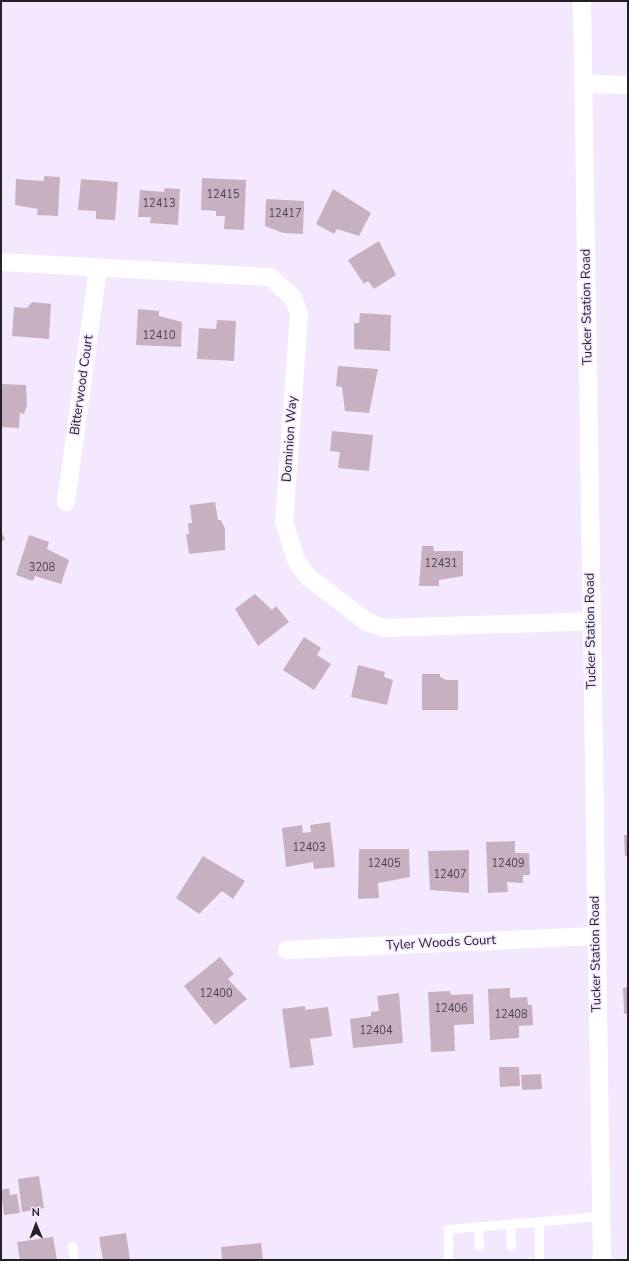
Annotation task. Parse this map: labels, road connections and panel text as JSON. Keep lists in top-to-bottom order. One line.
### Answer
{"streets":{"street":["Tucker Station Road","Bitterwood Court","Dominion Way","Tyler Woods Court"]},"crossings":[["Tucker Station Road","Dominion Way"],["Tucker Station Road","Tyler Woods Court"],["Bitterwood Court","Dominion Way"]],"house_numbers":["12415","12413","12417","12410","12431","3208","12403","12405","12409","12407","12400","12406","12408","12404"],"north":"top"}
